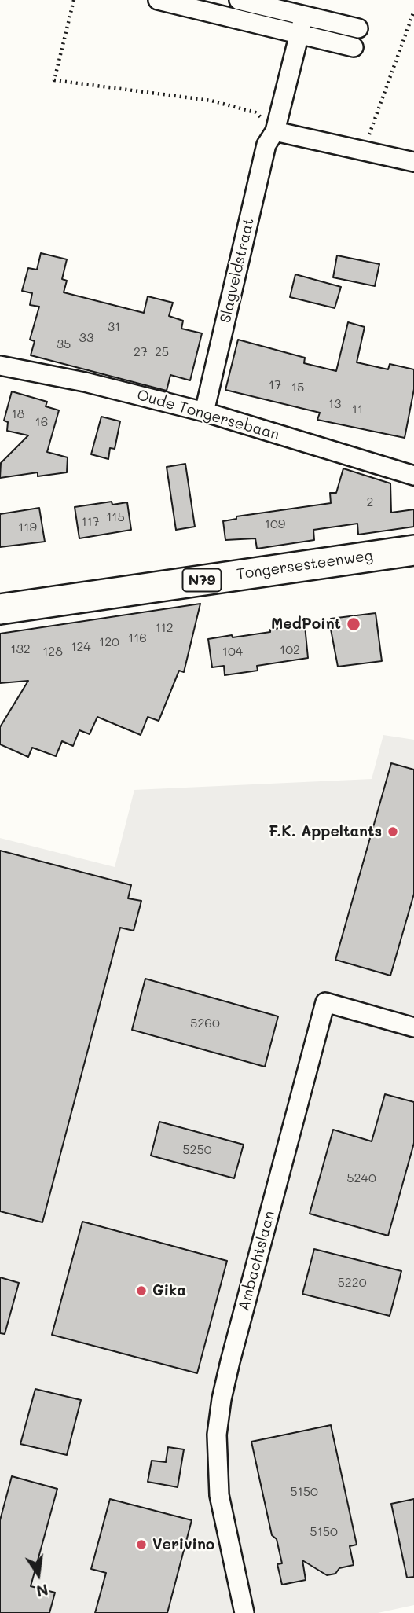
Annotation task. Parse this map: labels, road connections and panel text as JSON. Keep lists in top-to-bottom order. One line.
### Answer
{"streets":{"main road":["Tongersesteenweg","N79"],"street":["Slagveldstraat","Oude Tongersebaan","Ambachtslaan"]},"crossings":[["Slagveldstraat","Oude Tongersebaan"]],"places":["MedPoint","F.K. Appeltants","Gika","Verivino"],"house_numbers":["31","33","35","27","25","17","15","13","11","18","16","2","115","117","109","119","112","116","120","124","132","102","128","104","5260","5250","5240","5220","5150","5150"],"north":"bottom"}
